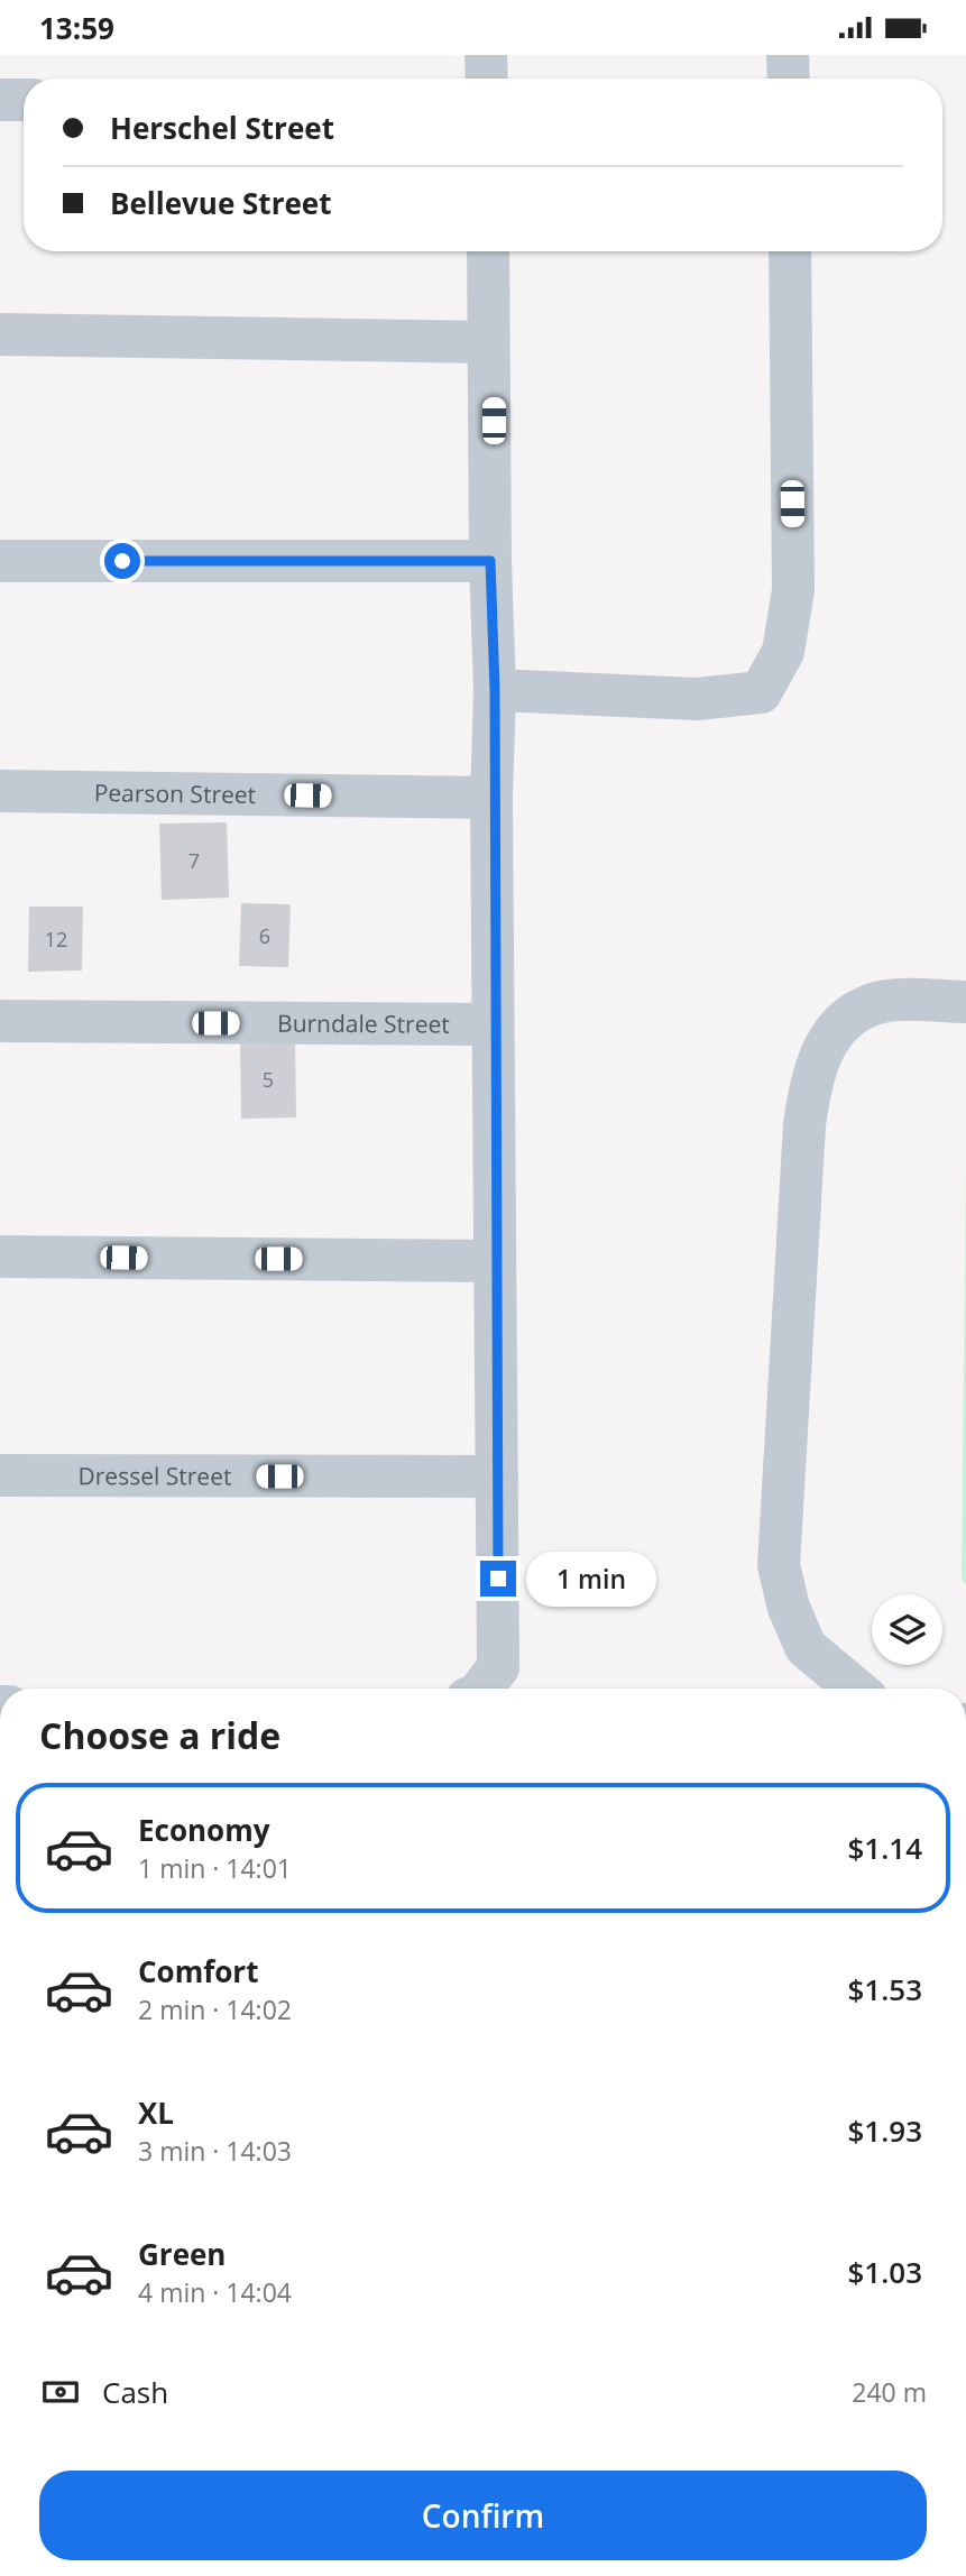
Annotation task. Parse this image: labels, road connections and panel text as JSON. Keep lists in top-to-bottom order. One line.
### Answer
{"streets":{"street":["Pearson Street","Burndale Street","Dressel Street"]},"house_numbers":["7","6","12","5"],"page":{"status":"13:59","banner":["Herschel Street","Bellevue Street"],"bubble":"1 min","heading":"Choose a ride","list":[{"name":"Economy","note":"1 min · 14:01","value":"$1.14"},{"name":"Comfort","note":"2 min · 14:02","value":"$1.53"},{"name":"XL","note":"3 min · 14:03","value":"$1.93"},{"name":"Green","note":"4 min · 14:04","value":"$1.03"}],"pay":["Cash","240 m"],"buttons":"Confirm"}}
